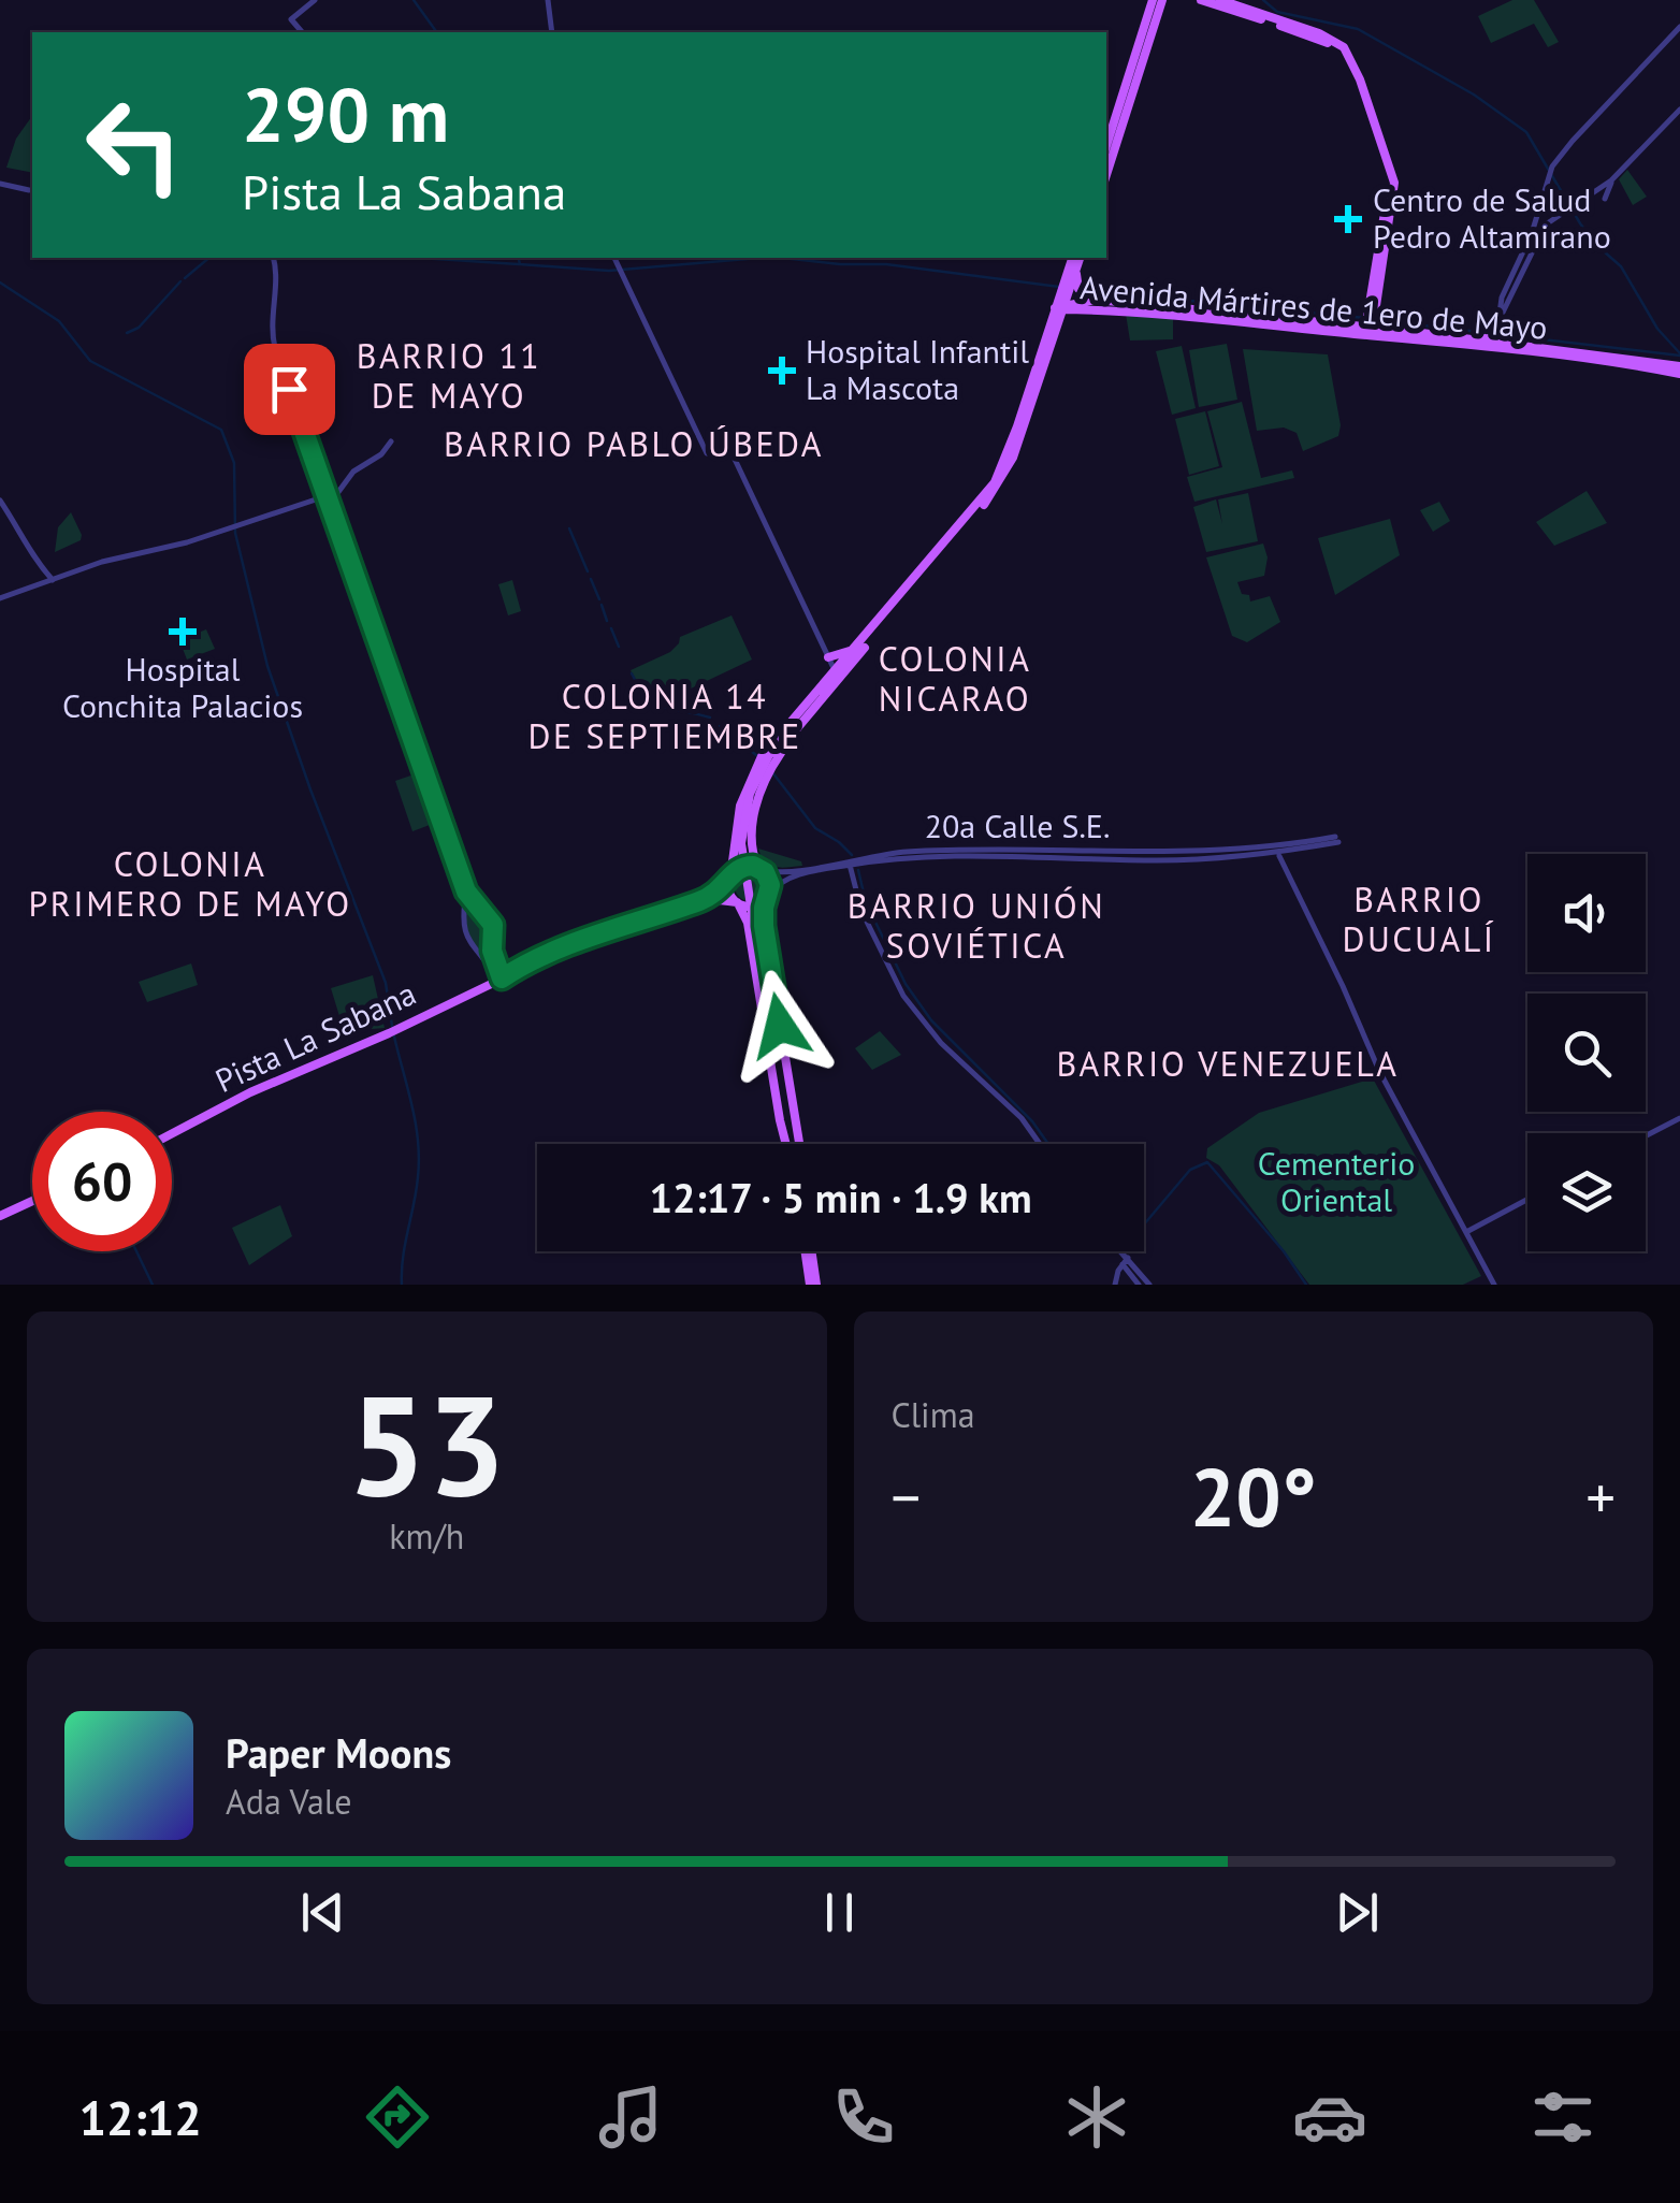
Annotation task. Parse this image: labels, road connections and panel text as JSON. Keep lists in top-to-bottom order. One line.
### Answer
{"streets":{"main road":["Avenida Mártires de 1ero de Mayo","Pista La Sabana"],"street":["20a Calle S.E."]},"crossings":[["20a Calle S.E.","Pista La Sabana"]],"districts":["BARRIO 11 DE MAYO","BARRIO PABLO ÚBEDA","COLONIA NICARAO","COLONIA 14 DE SEPTIEMBRE","COLONIA PRIMERO DE MAYO","BARRIO DUCUALÍ","BARRIO UNIÓN SOVIÉTICA","BARRIO VENEZUELA"],"parks":["Cementerio Oriental"],"places":{"health":["Centro de Salud Pedro Altamirano","Hospital Infantil La Mascota","Hospital Conchita Palacios"]},"page":{"turn":["290 m","Pista La Sabana"],"limit":"60","trip":"12:17 · 5 min · 1.9 km","tile":[["53","km/h"],"Clima"],"heat":["−","20°","+"],"song":["Paper Moons","Ada Vale"],"tabs":"12:12"}}
